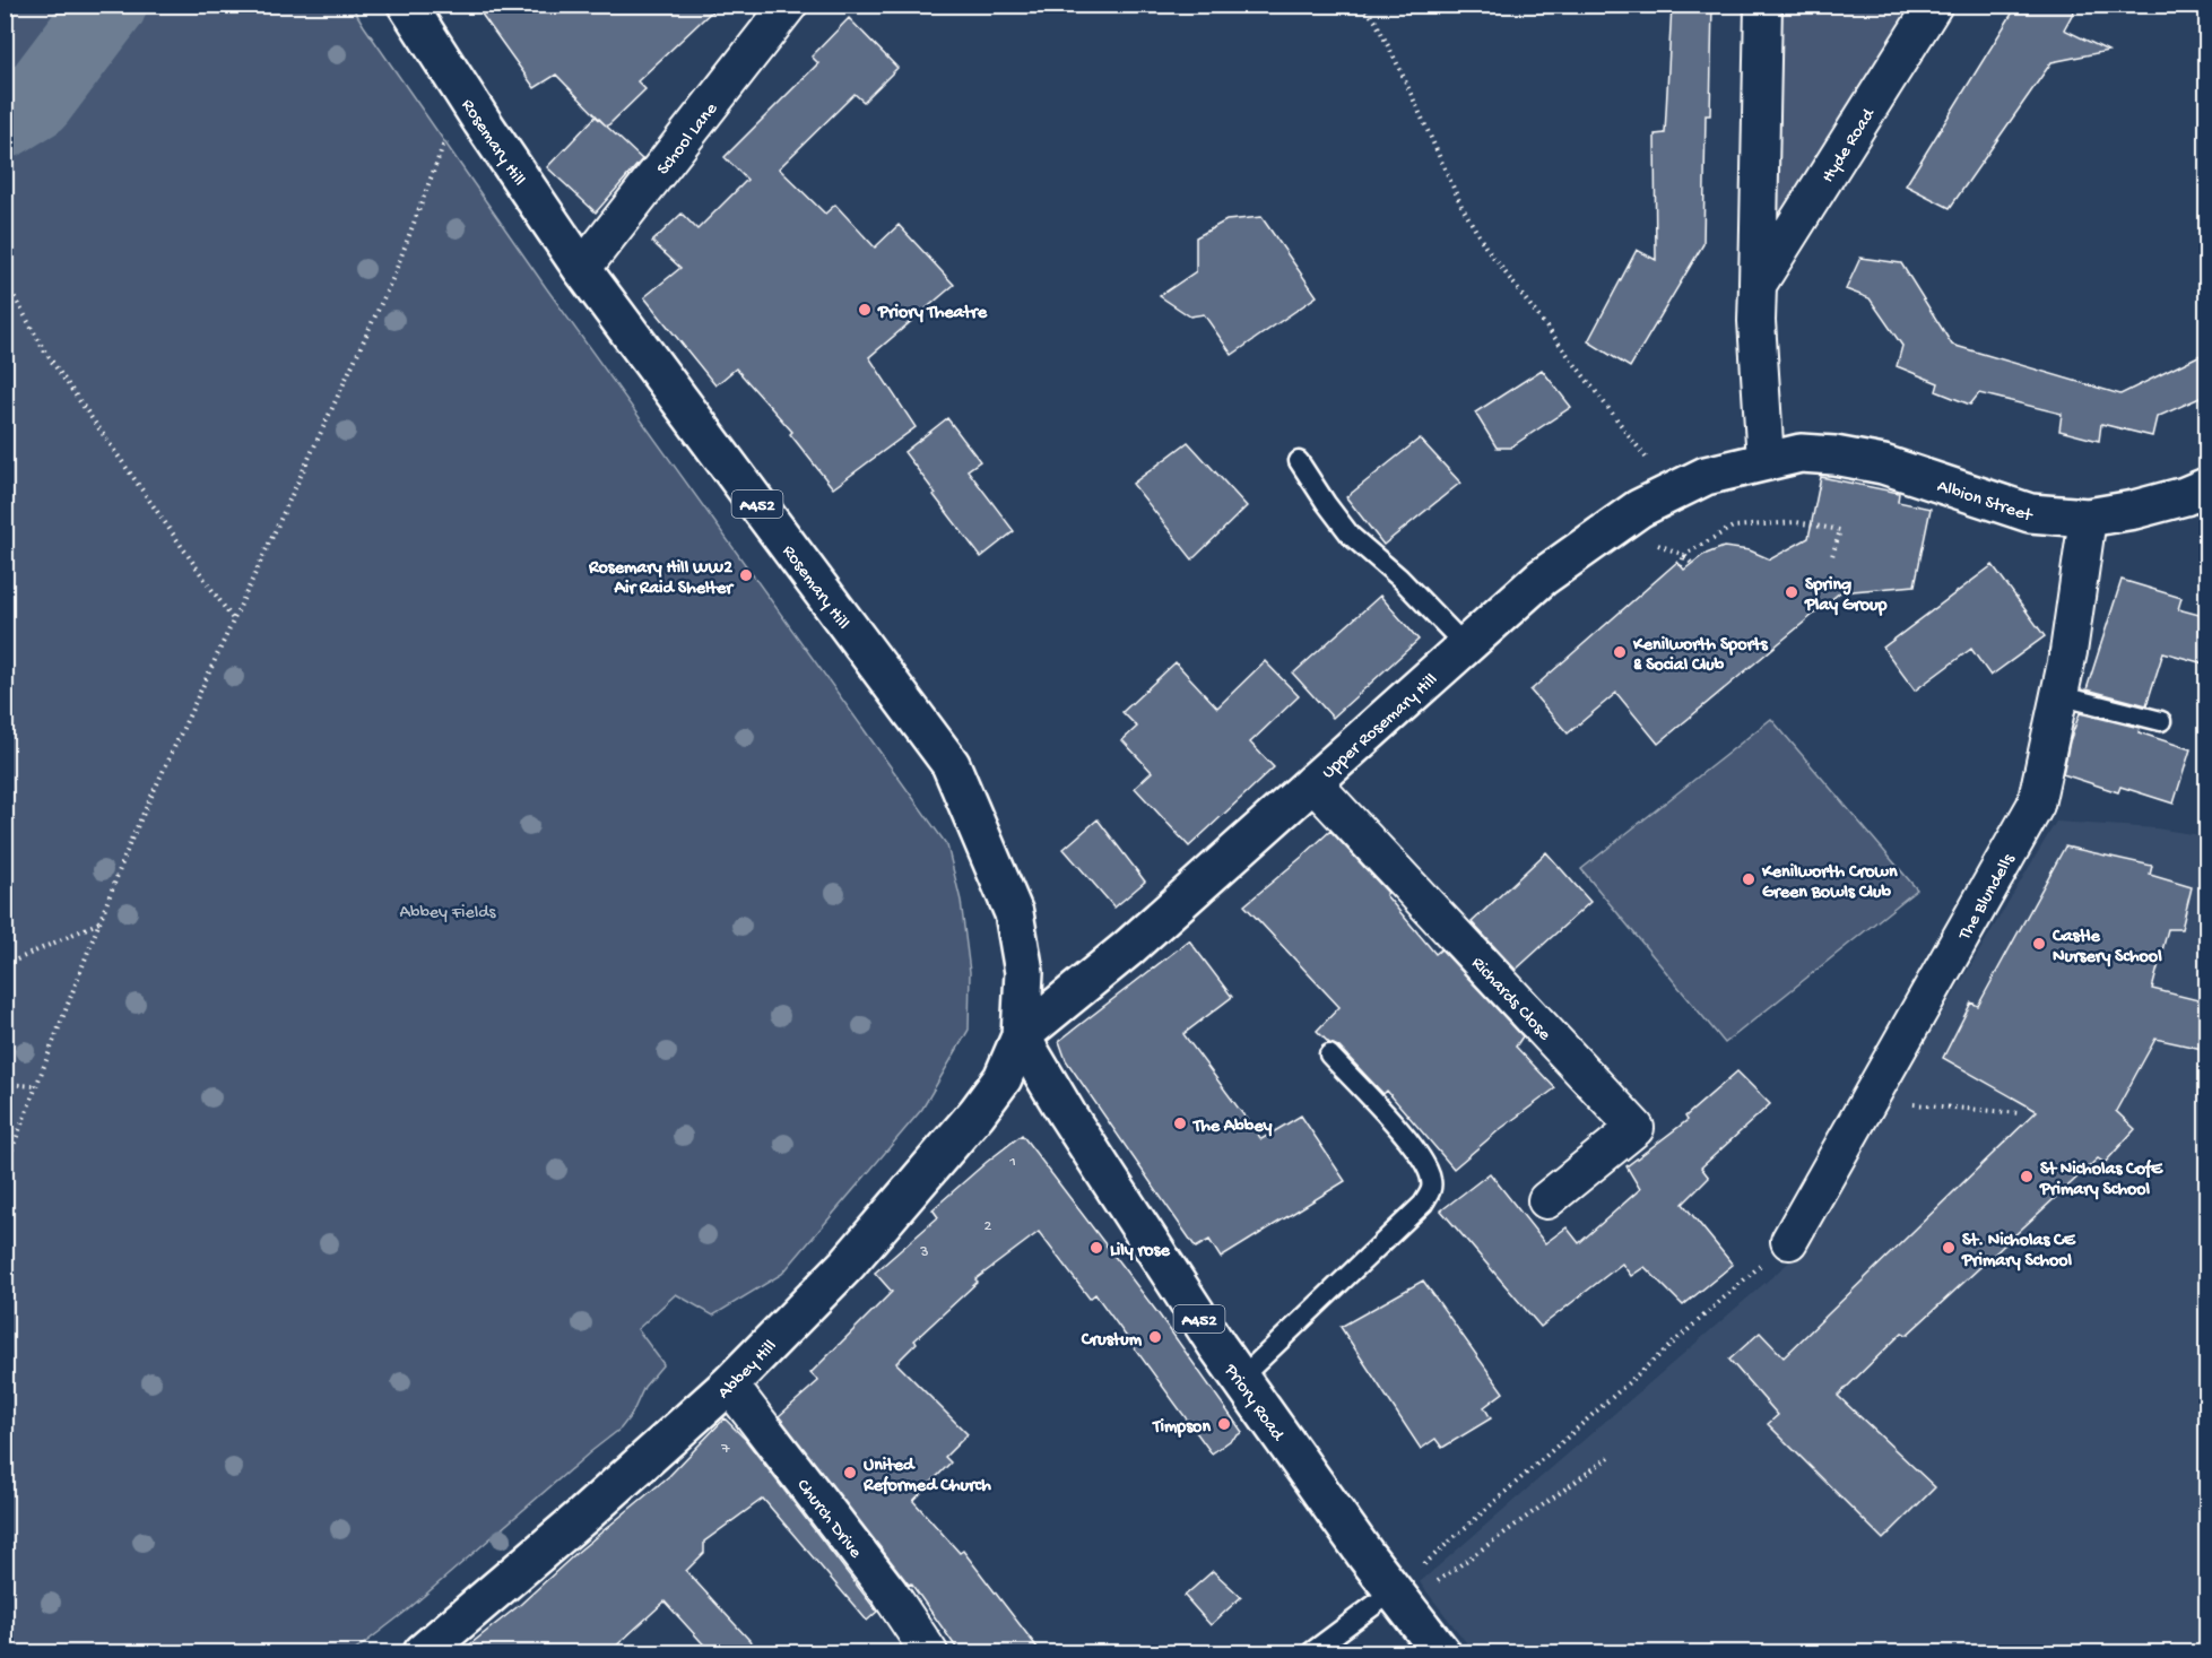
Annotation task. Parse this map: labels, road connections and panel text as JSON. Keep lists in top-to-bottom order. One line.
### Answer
{"streets":{"main road":["Rosemary Hill","Albion Street","A452","Upper Rosemary Hill","Abbey Hill","Priory Road"],"street":["School Lane","Hyde Road","The Blundells","Richards Close","Church Drive"]},"crossings":[["School Lane","Rosemary Hill"],["Rosemary Hill","Upper Rosemary Hill"],["Rosemary Hill","Abbey Hill"],["Rosemary Hill","Priory Road"],["Albion Street","Upper Rosemary Hill"],["Albion Street","The Blundells"],["Upper Rosemary Hill","Richards Close"],["Upper Rosemary Hill","Abbey Hill"],["Upper Rosemary Hill","Priory Road"],["Abbey Hill","Priory Road"],["Abbey Hill","Church Drive"]],"parks":["Abbey Fields"],"places":["Priory Theatre","Rosemary Hill WW2 Air Raid Shelter","Spring Play Group","Kenilworth Sports & Social Club","Kenilworth Crown Green Bowls Club","Castle Nursery School","The Abbey","St Nicholas CofE Primary School","Lily rose","St. Nicholas CE Primary School","Crustum","Timpson","United Reformed Church"],"house_numbers":["1","2","3","7"]}
